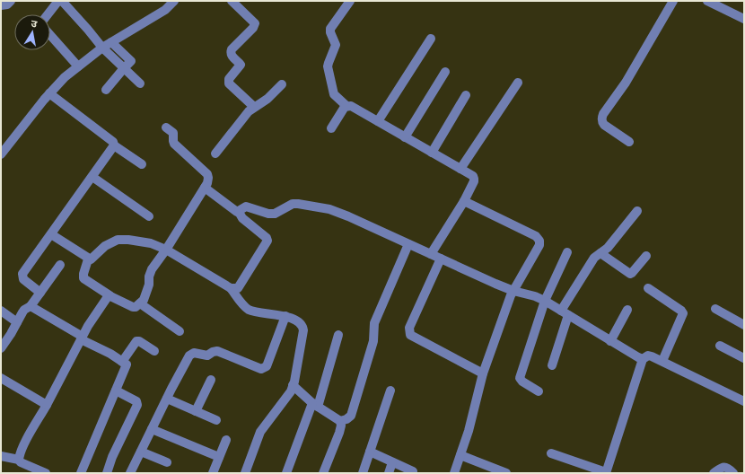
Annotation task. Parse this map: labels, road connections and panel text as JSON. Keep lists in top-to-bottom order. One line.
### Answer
{"north":"top"}
